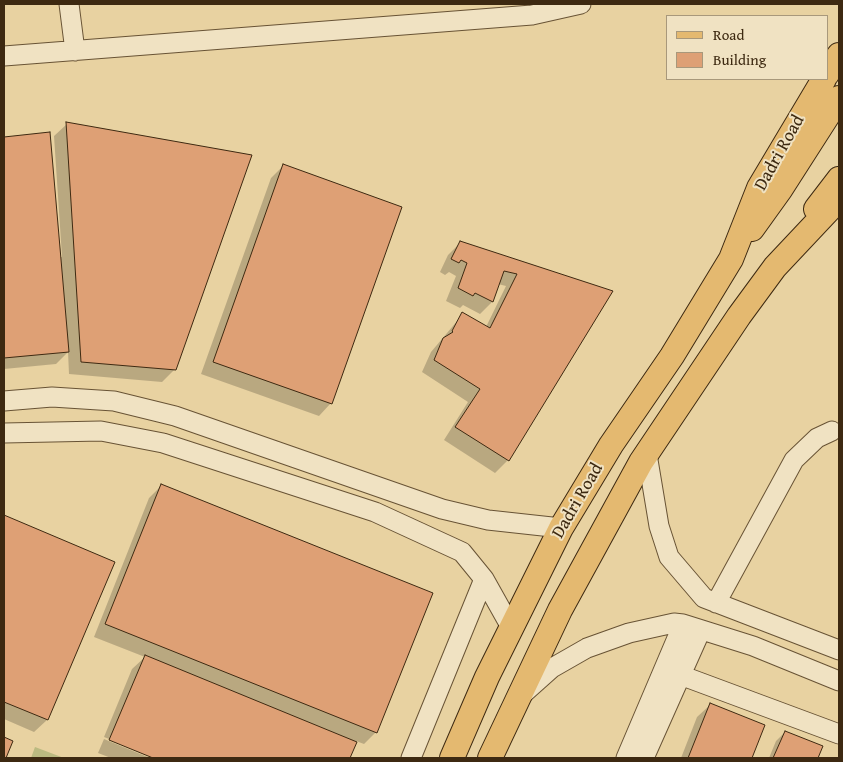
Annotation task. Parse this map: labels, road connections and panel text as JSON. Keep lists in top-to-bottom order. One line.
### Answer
{"streets":{"main road":["Dadri Road"]},"legend":["Road","Building"]}
